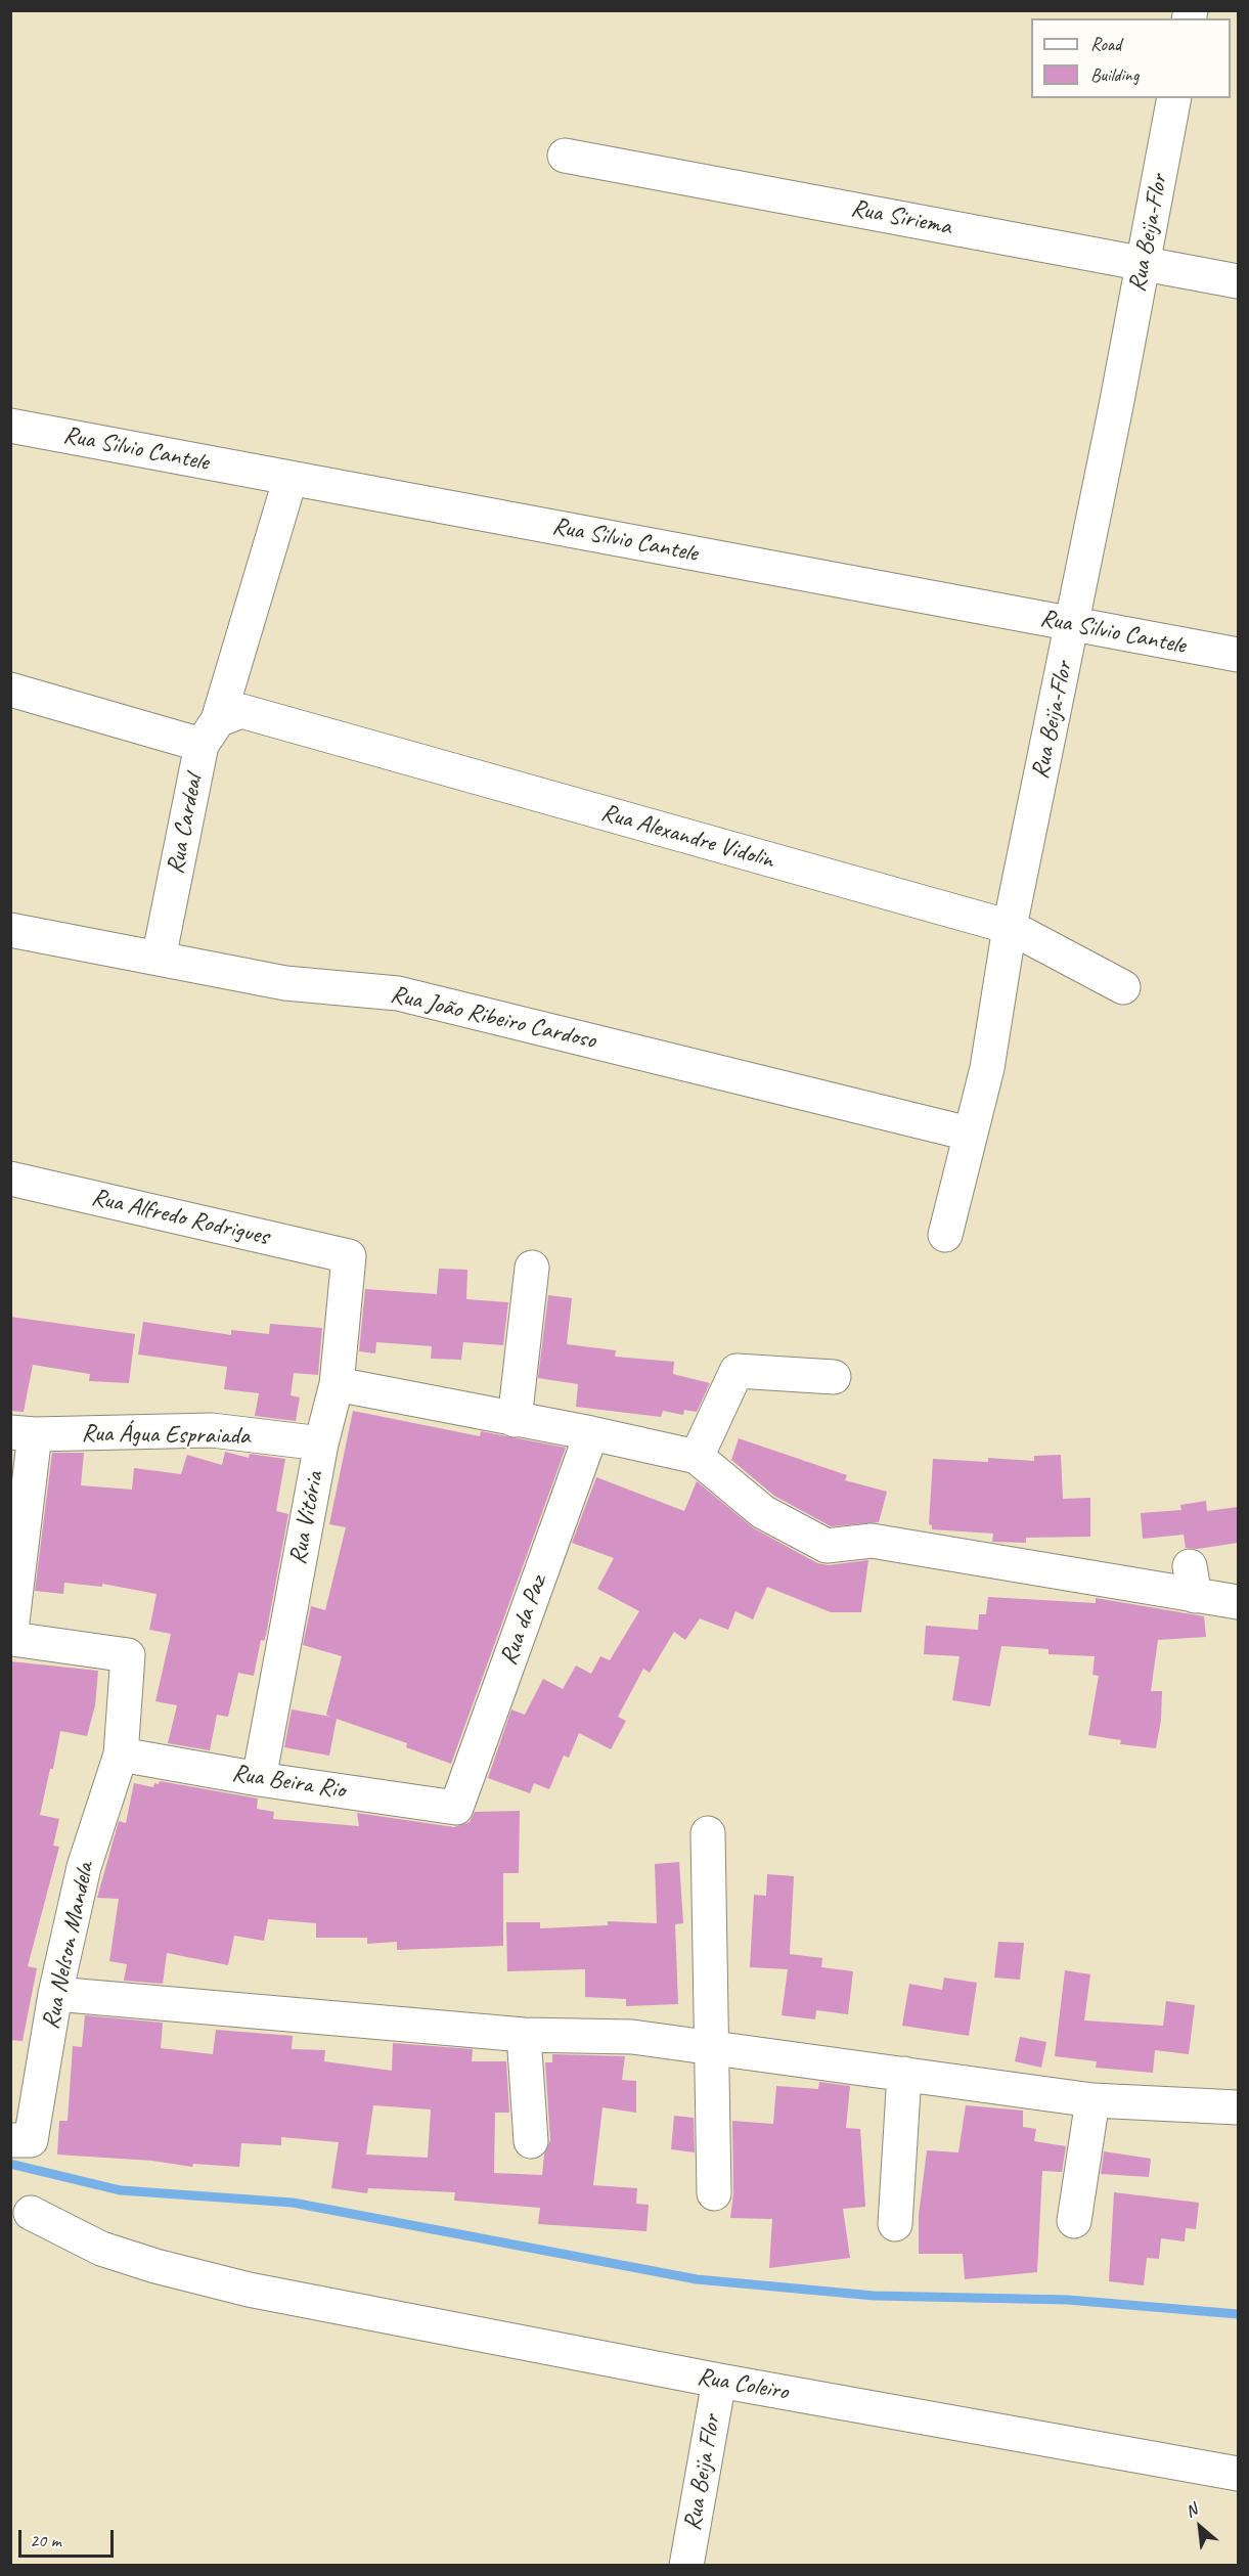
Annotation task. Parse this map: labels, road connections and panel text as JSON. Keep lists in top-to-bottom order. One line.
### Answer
{"streets":{"street":["Rua Siriema","Rua Beija-Flor","Rua Silvio Cantele","Rua Cardeal","Rua Alexandre Vidolin","Rua João Ribeiro Cardoso","Rua Alfredo Rodrigues","Rua Água Espraiada","Rua Vitória","Rua da Paz","Rua Beira Rio","Rua Nelson Mandela","Rua Coleiro","Rua Beija Flor"]},"crossings":[["Rua Siriema","Rua Beija-Flor"],["Rua Beija-Flor","Rua Silvio Cantele"],["Rua Beija-Flor","Rua Alexandre Vidolin"],["Rua Beija-Flor","Rua João Ribeiro Cardoso"],["Rua Silvio Cantele","Rua Cardeal"],["Rua Cardeal","Rua Alexandre Vidolin"],["Rua Cardeal","Rua João Ribeiro Cardoso"],["Rua Alfredo Rodrigues","Rua Vitória"],["Rua Água Espraiada","Rua Vitória"],["Rua Vitória","Rua Beira Rio"],["Rua da Paz","Rua Beira Rio"],["Rua Beira Rio","Rua Nelson Mandela"],["Rua Coleiro","Rua Beija Flor"]],"legend":["Road","Building"],"scale_bar":"20 m","north":"top left"}
